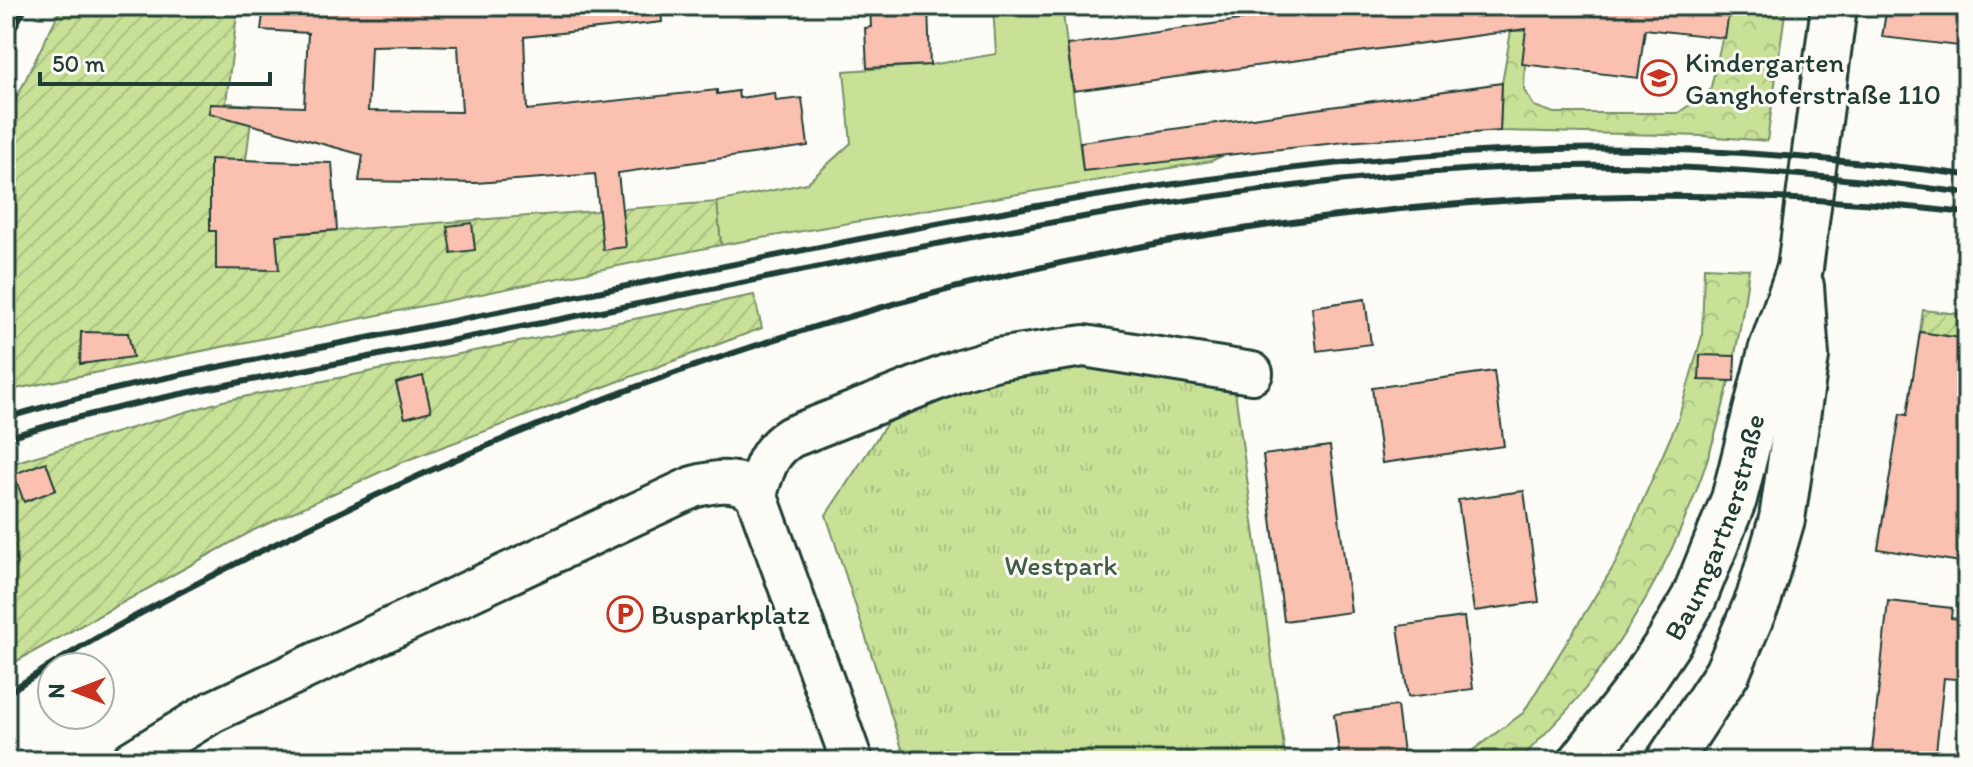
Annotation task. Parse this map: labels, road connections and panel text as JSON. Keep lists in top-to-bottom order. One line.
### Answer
{"streets":{"main road":["Baumgartnerstraße"]},"parks":["Westpark"],"places":{"school or university":["Kindergarten Ganghoferstraße 110"],"parking":["Busparkplatz"]},"scale_bar":"50 m","north":"left"}
